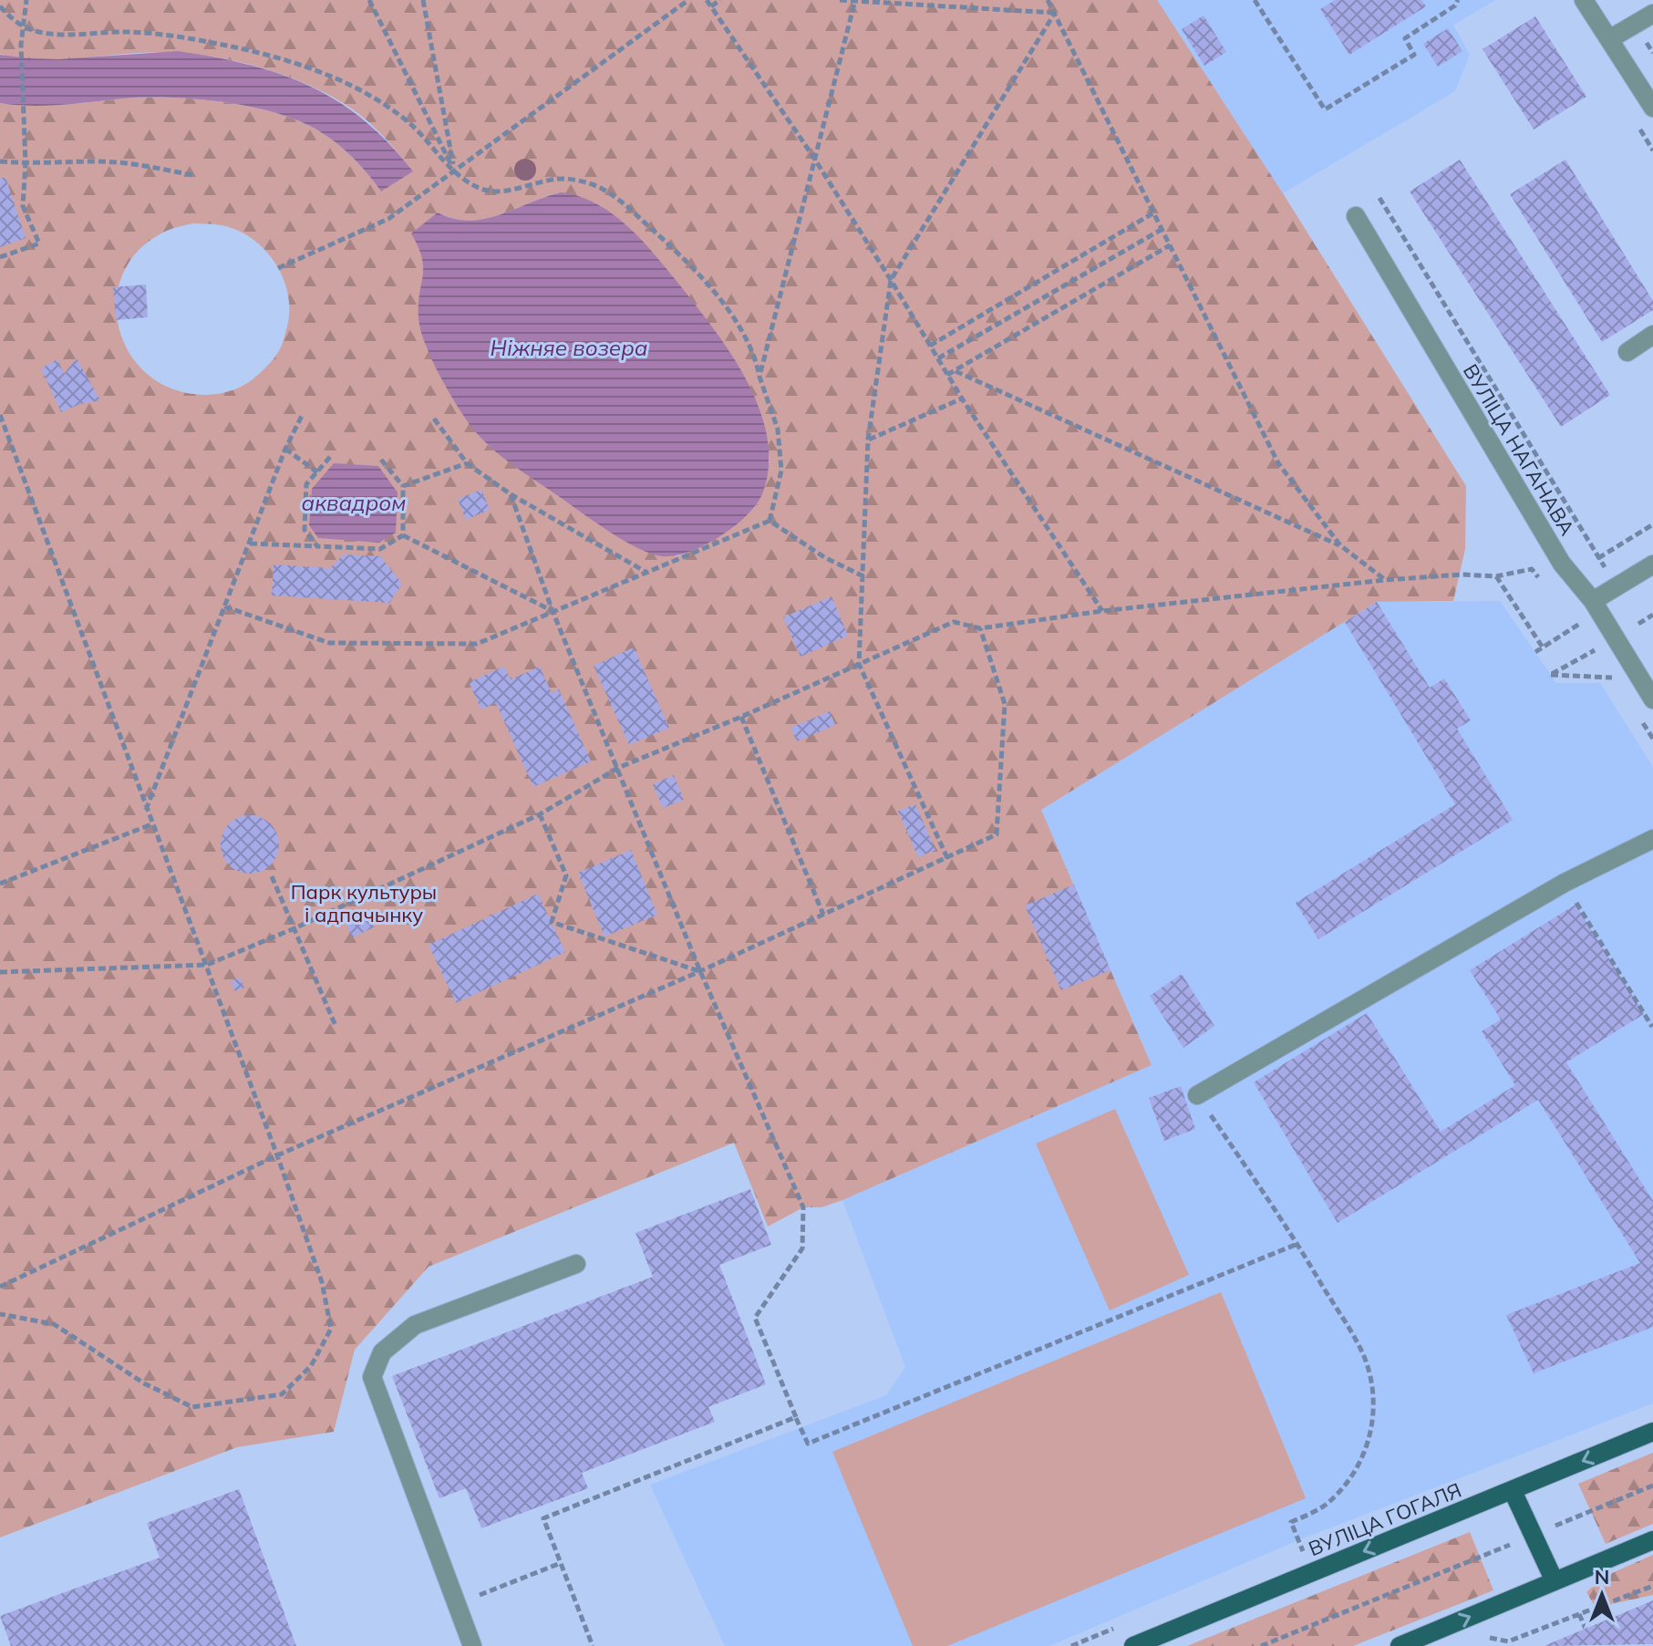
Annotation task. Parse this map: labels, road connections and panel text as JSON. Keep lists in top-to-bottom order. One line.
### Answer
{"streets":{"main road":["ВУЛІЦА ГОГАЛЯ"],"street":["ВУЛІЦА НАГАНАВА"]},"water":["Ніжняе возера","аквадром"],"parks":["Парк культуры і адпачынку"],"north":"top"}
